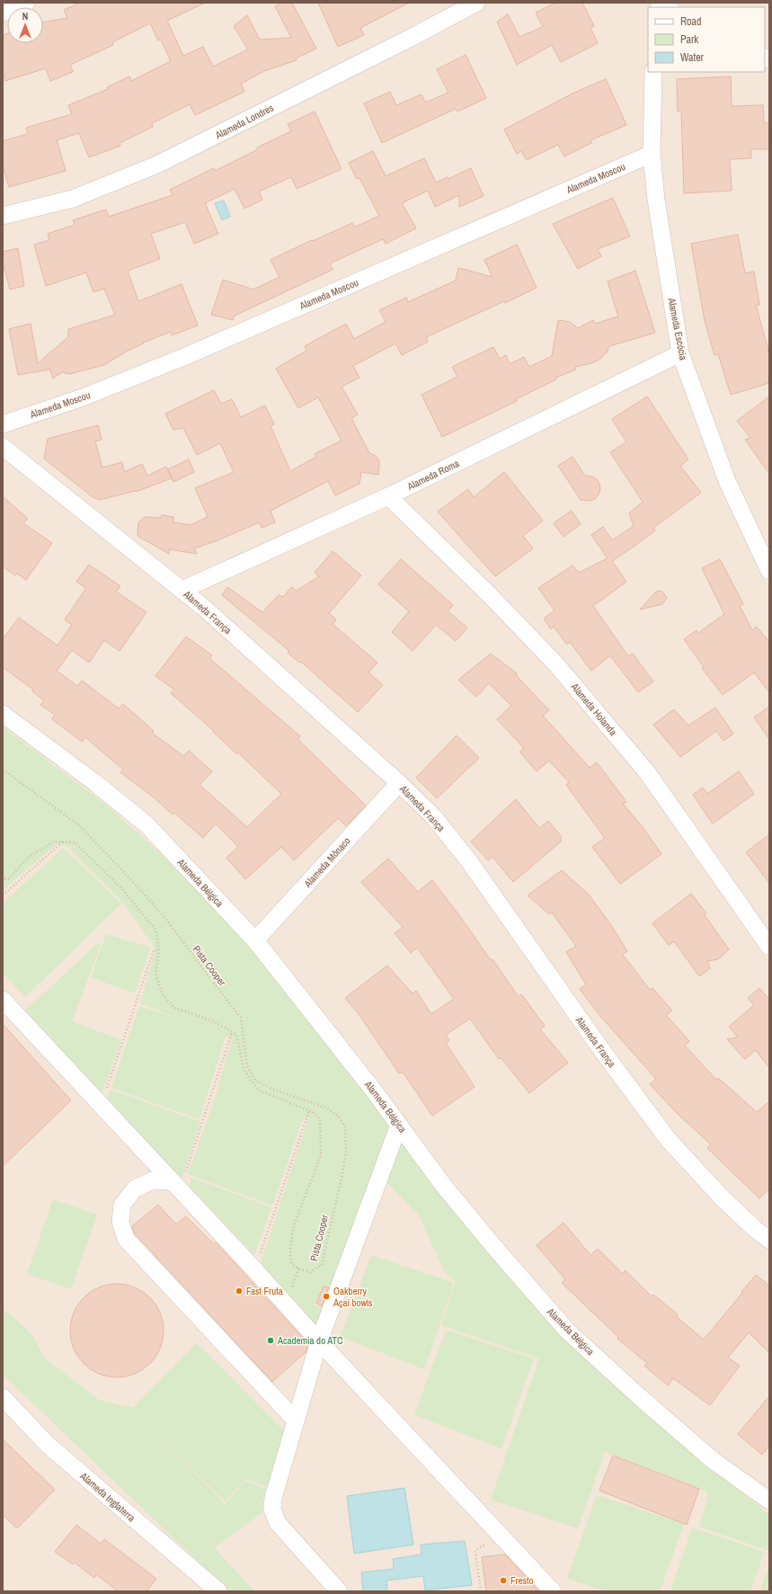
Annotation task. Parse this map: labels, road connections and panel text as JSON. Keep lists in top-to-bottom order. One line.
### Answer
{"streets":{"street":["Alameda Londres","Alameda Moscou","Alameda Escócia","Alameda Roma","Alameda França","Alameda Holanda","Alameda Mônaco","Alameda Bélgica","Alameda Inglaterra"],"path":["Pista Cooper"]},"crossings":[["Alameda Moscou","Alameda Escócia"],["Alameda Escócia","Alameda Roma"],["Alameda Roma","Alameda França"],["Alameda Roma","Alameda Holanda"],["Alameda França","Alameda Mônaco"],["Alameda Mônaco","Alameda Bélgica"]],"places":["Fast Fruta","Oakberry Açaí bowls","Academia do ATC","Fresto"],"legend":["Road","Park","Water"],"north":"top"}
